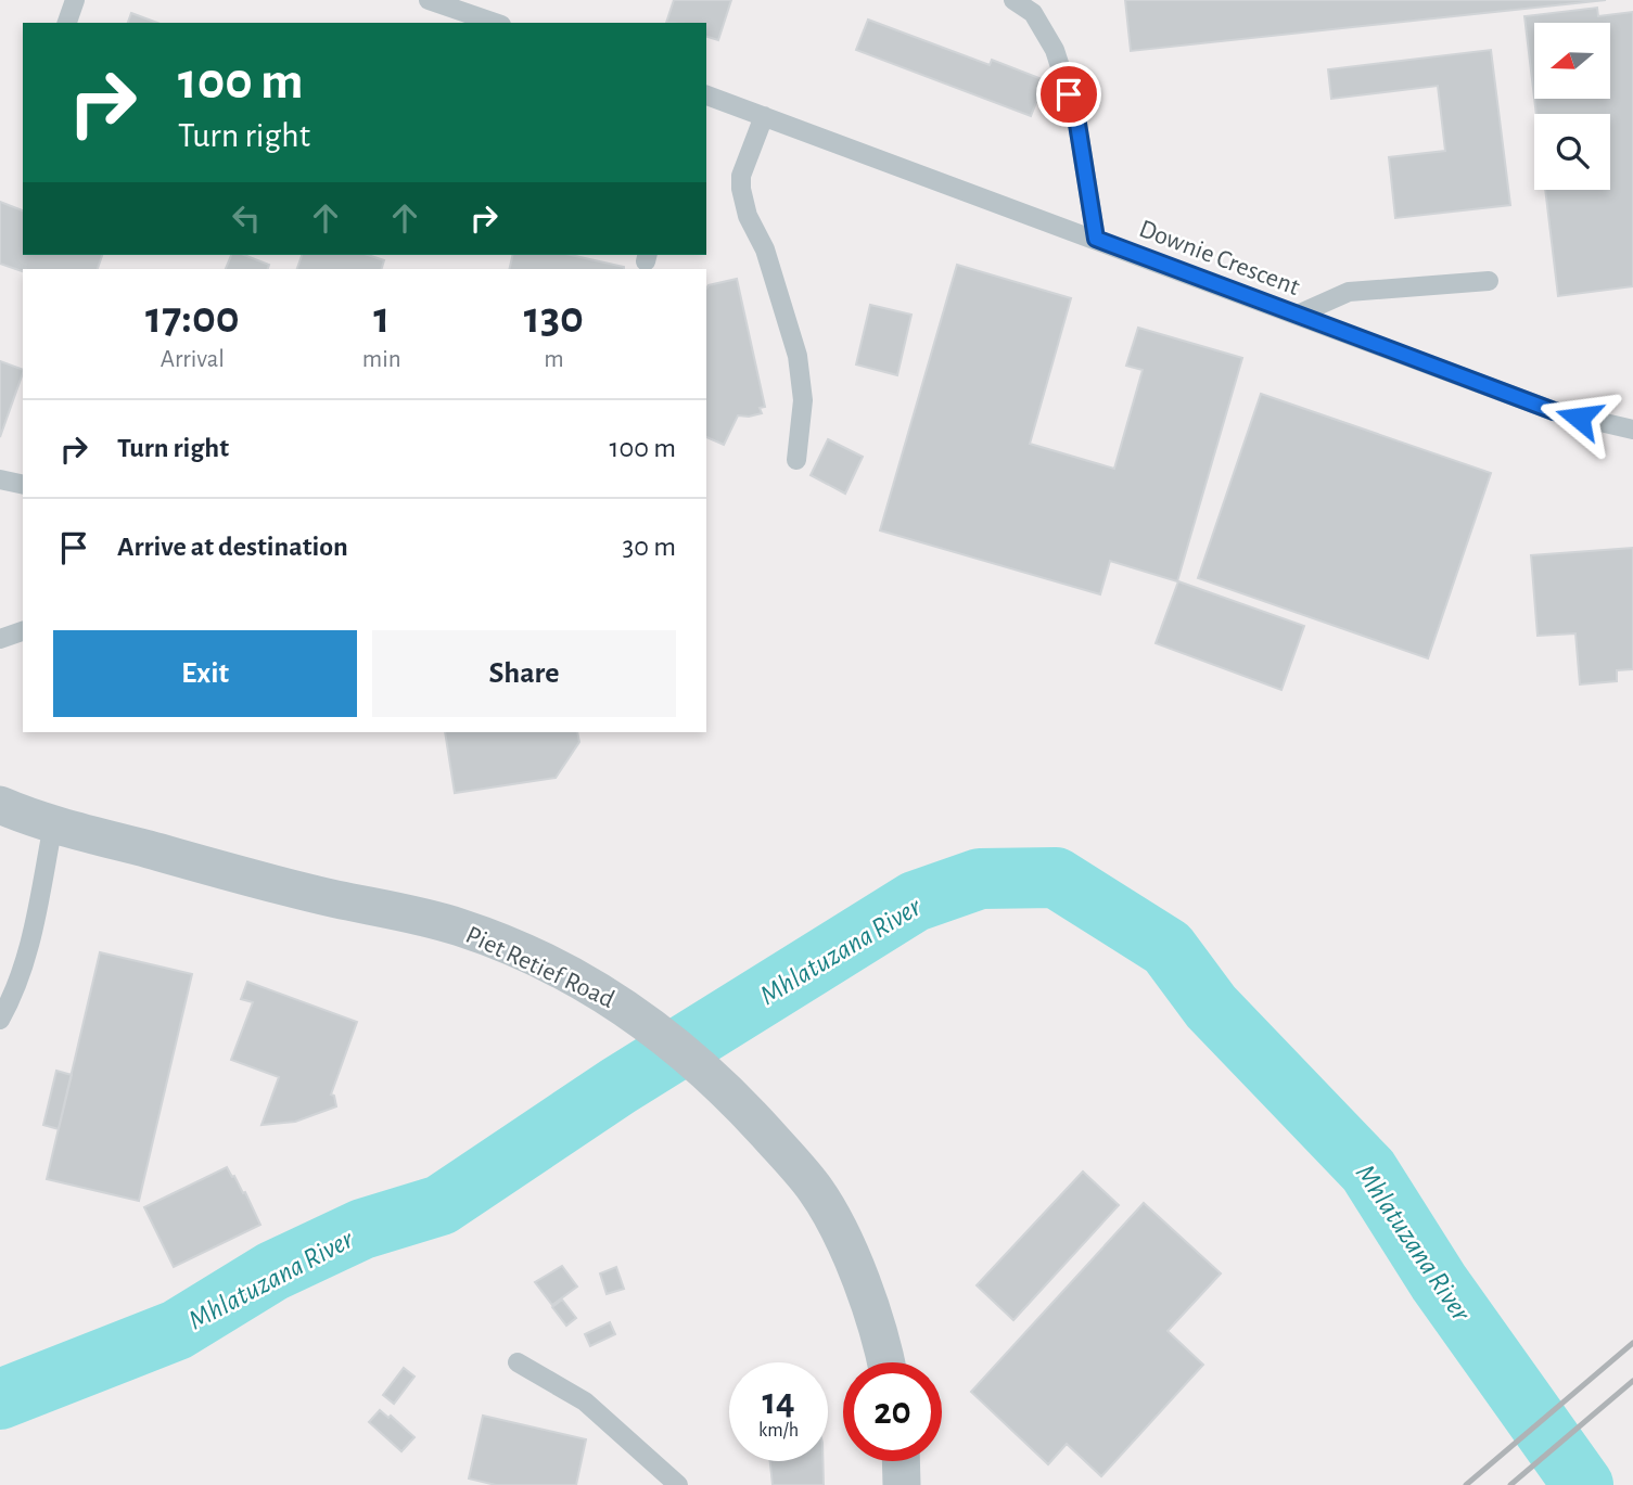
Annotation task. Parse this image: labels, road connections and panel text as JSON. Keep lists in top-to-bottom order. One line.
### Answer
{"streets":{"street":["Piet Retief Road"],"lane":["Downie Crescent"]},"water":["Mhlatuzana River"],"north":"left","page":{"turn":["100 m","Turn right"],"eta":["17:00","Arrival","1","min","130","m"],"list":[{"name":"Turn right","value":"100 m"},{"name":"Arrive at destination","value":"30 m"}],"buttons":["Exit","Share"],"speed":"14 km/h","limit":"20"}}
